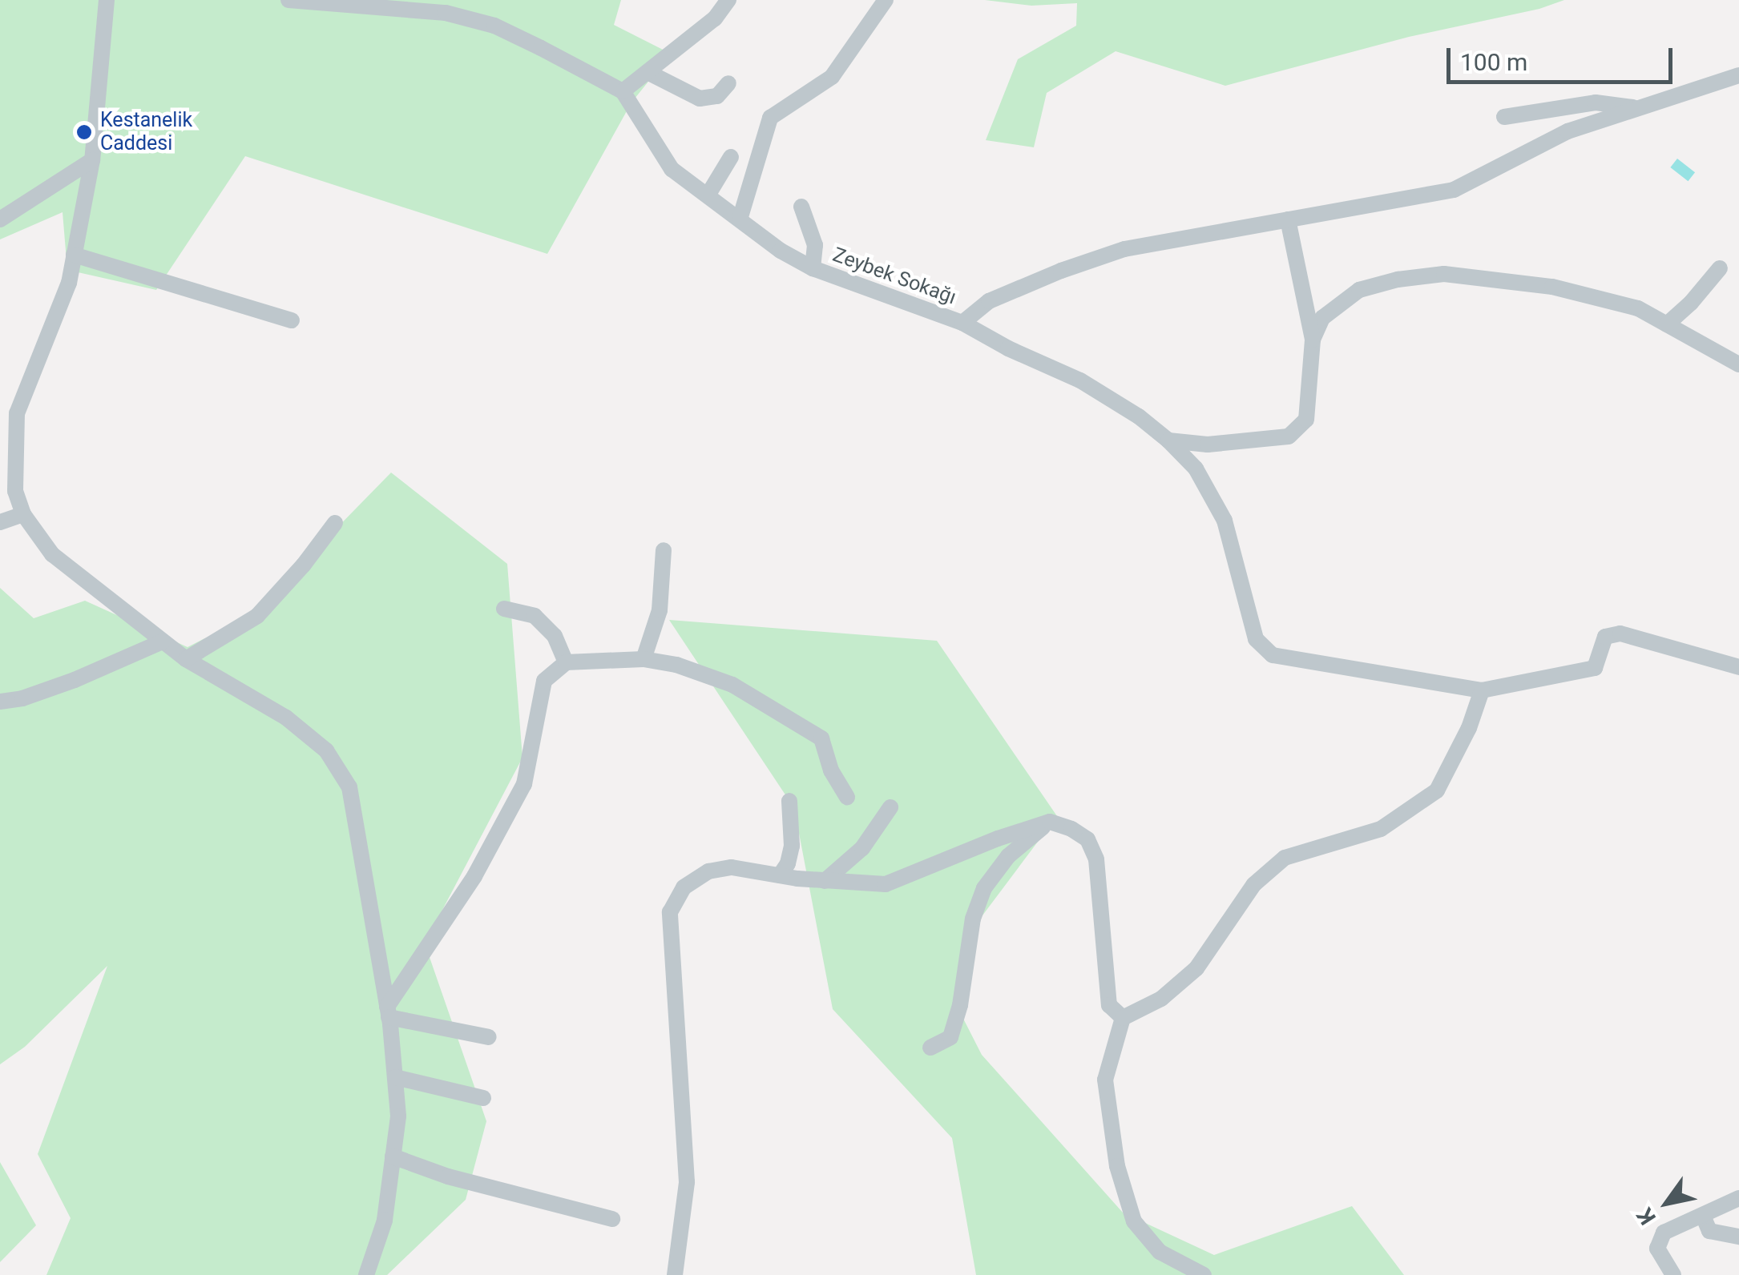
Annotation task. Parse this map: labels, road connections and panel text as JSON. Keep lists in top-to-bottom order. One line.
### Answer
{"streets":{"street":["Zeybek Sokağı"]},"places":["Kestanelik Caddesi"],"scale_bar":"100 m","north":"bottom left"}
